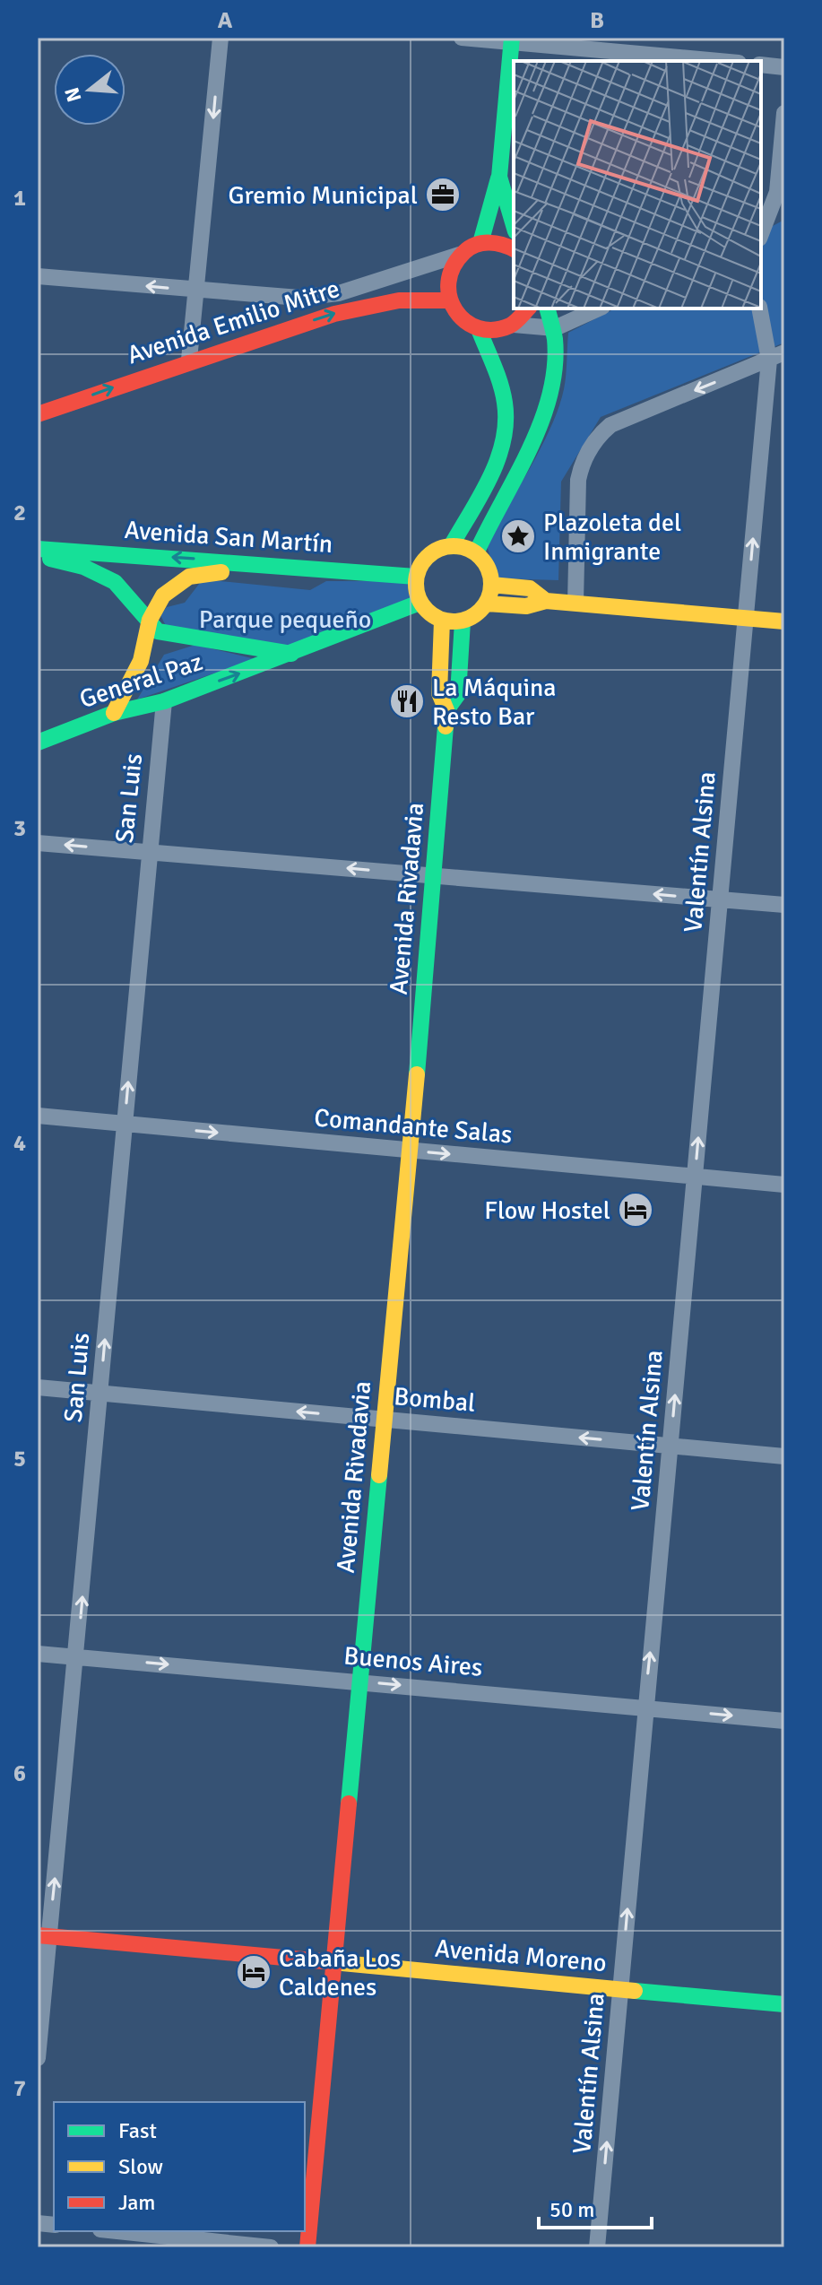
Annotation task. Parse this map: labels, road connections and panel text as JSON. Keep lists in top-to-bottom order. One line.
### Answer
{"streets":{"main road":["Avenida Emilio Mitre","Avenida San Martín","General Paz","Avenida Rivadavia","Avenida Moreno"],"street":["San Luis","Valentín Alsina","Comandante Salas","Bombal","Buenos Aires"]},"crossings":[["Avenida San Martín","General Paz"],["Avenida San Martín","Avenida Rivadavia"],["General Paz","San Luis"],["General Paz","Avenida Rivadavia"],["San Luis","Comandante Salas"],["San Luis","Bombal"],["San Luis","Buenos Aires"],["San Luis","Avenida Moreno"],["Valentín Alsina","Comandante Salas"],["Valentín Alsina","Bombal"],["Valentín Alsina","Buenos Aires"],["Valentín Alsina","Avenida Moreno"],["Avenida Rivadavia","Comandante Salas"],["Avenida Rivadavia","Bombal"],["Avenida Rivadavia","Buenos Aires"],["Avenida Rivadavia","Avenida Moreno"]],"one_way":["Avenida Emilio Mitre","San Luis","Valentín Alsina","Comandante Salas","Bombal","Buenos Aires"],"parks":["Parque pequeño"],"places":{"office":["Gremio Municipal"],"place":["Plazoleta del Inmigrante"],"restaurant":["La Máquina Resto Bar"],"hotel":["Flow Hostel","Cabaña Los Caldenes"]},"legend":["Fast","Slow","Jam"],"scale_bar":"50 m","north":"left","grid":{"columns":["A","B"],"rows":["1","2","3","4","5","6","7"]}}
